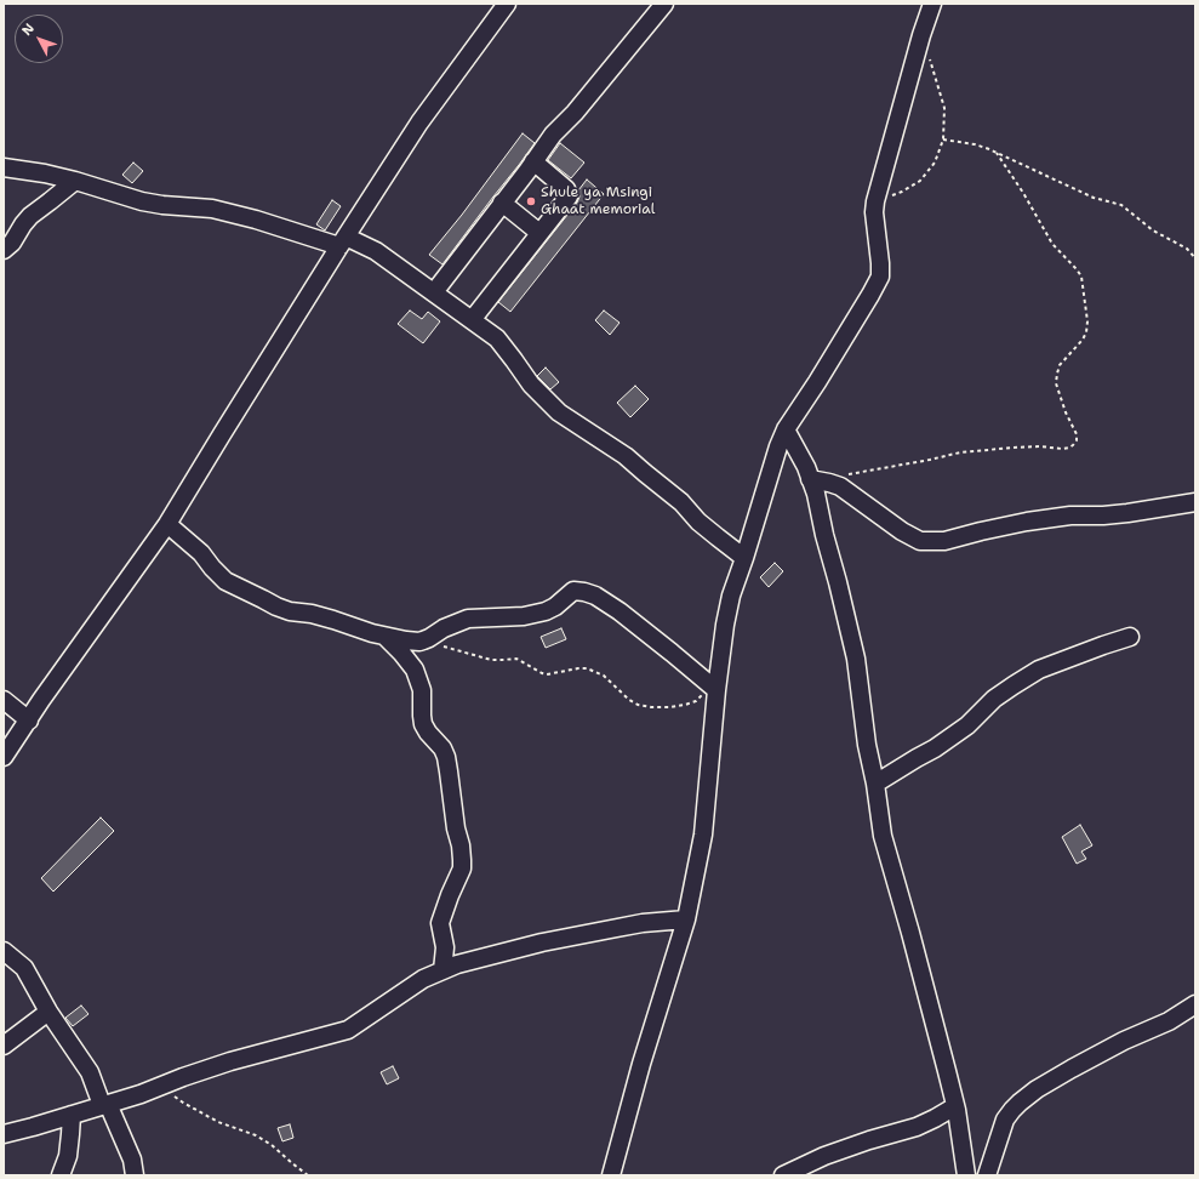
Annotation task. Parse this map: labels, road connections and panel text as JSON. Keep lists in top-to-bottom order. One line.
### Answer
{"places":["Shule ya Msingi Ghaat memorial"],"north":"top left"}
